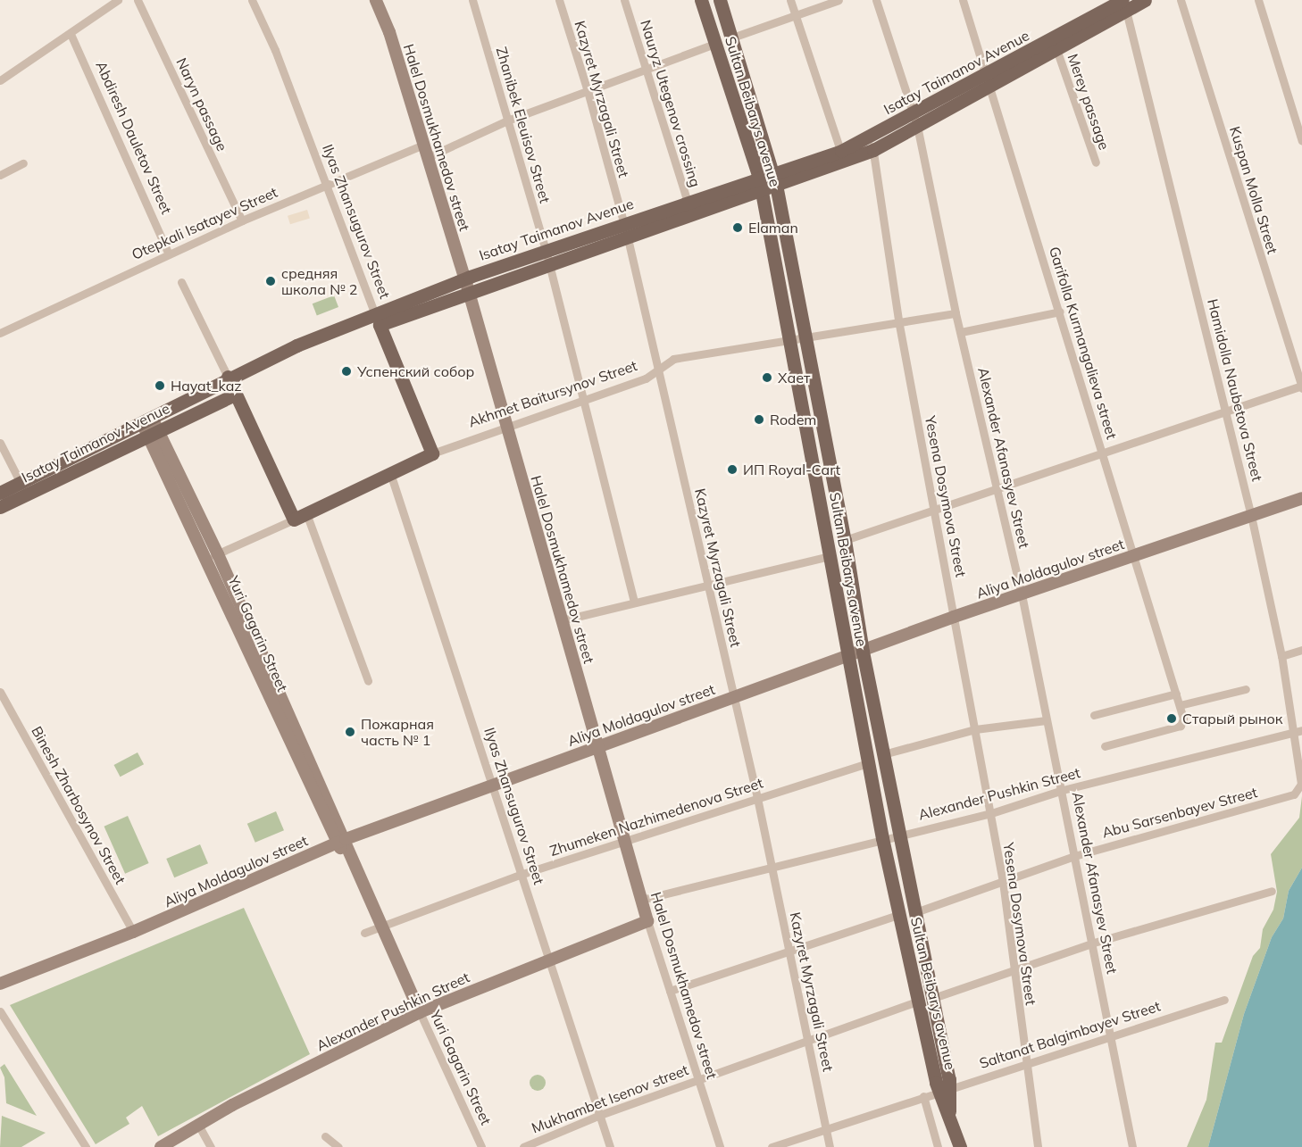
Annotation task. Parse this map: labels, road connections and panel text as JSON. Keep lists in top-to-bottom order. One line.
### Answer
{"streets":{"main road":["Isatay Taimanov Avenue","Sultan Beibarys avenue","Ilyas Zhansugurov Street","Akhmet Baitursynov Street"],"street":["Kazyret Myrzagali Street","Merey passage","Nauryz Utegenov crossing","Naryn passage","Zhanibek Eleuisov Street","Abdiresh Dauletov Street","Halel Dosmukhamedov street","Kuspan Molla Street","Otepkali Isatayev Street","Garifolla Kurmangalieva street","Hamidolla Naubetova Street","Alexander Afanasyev Street","Yesena Dosymova Street","Aliya Moldagulov street","Yuri Gagarin Street","Alexander Pushkin Street","Binesh Zharbosynov Street","Abu Sarsenbayev Street","Zhumeken Nazhimedenova Street","Saltanat Balgimbayev Street","Mukhambet Isenov street"]},"crossings":[["Isatay Taimanov Avenue","Kazyret Myrzagali Street"],["Isatay Taimanov Avenue","Merey passage"],["Isatay Taimanov Avenue","Nauryz Utegenov crossing"],["Isatay Taimanov Avenue","Sultan Beibarys avenue"],["Isatay Taimanov Avenue","Zhanibek Eleuisov Street"],["Isatay Taimanov Avenue","Halel Dosmukhamedov street"],["Isatay Taimanov Avenue","Ilyas Zhansugurov Street"],["Isatay Taimanov Avenue","Garifolla Kurmangalieva street"],["Isatay Taimanov Avenue","Hamidolla Naubetova Street"],["Isatay Taimanov Avenue","Alexander Afanasyev Street"],["Isatay Taimanov Avenue","Yesena Dosymova Street"],["Isatay Taimanov Avenue","Yuri Gagarin Street"],["Kazyret Myrzagali Street","Akhmet Baitursynov Street"],["Kazyret Myrzagali Street","Aliya Moldagulov street"],["Kazyret Myrzagali Street","Alexander Pushkin Street"],["Kazyret Myrzagali Street","Zhumeken Nazhimedenova Street"],["Kazyret Myrzagali Street","Saltanat Balgimbayev Street"],["Kazyret Myrzagali Street","Mukhambet Isenov street"],["Naryn passage","Otepkali Isatayev Street"],["Sultan Beibarys avenue","Akhmet Baitursynov Street"],["Sultan Beibarys avenue","Aliya Moldagulov street"],["Sultan Beibarys avenue","Alexander Pushkin Street"],["Sultan Beibarys avenue","Abu Sarsenbayev Street"],["Sultan Beibarys avenue","Zhumeken Nazhimedenova Street"],["Sultan Beibarys avenue","Saltanat Balgimbayev Street"],["Sultan Beibarys avenue","Mukhambet Isenov street"],["Zhanibek Eleuisov Street","Akhmet Baitursynov Street"],["Abdiresh Dauletov Street","Otepkali Isatayev Street"],["Halel Dosmukhamedov street","Otepkali Isatayev Street"],["Halel Dosmukhamedov street","Akhmet Baitursynov Street"],["Halel Dosmukhamedov street","Aliya Moldagulov street"],["Halel Dosmukhamedov street","Alexander Pushkin Street"],["Halel Dosmukhamedov street","Zhumeken Nazhimedenova Street"],["Halel Dosmukhamedov street","Mukhambet Isenov street"],["Ilyas Zhansugurov Street","Otepkali Isatayev Street"],["Ilyas Zhansugurov Street","Akhmet Baitursynov Street"],["Ilyas Zhansugurov Street","Aliya Moldagulov street"],["Ilyas Zhansugurov Street","Alexander Pushkin Street"],["Ilyas Zhansugurov Street","Zhumeken Nazhimedenova Street"],["Ilyas Zhansugurov Street","Mukhambet Isenov street"],["Garifolla Kurmangalieva street","Aliya Moldagulov street"],["Hamidolla Naubetova Street","Aliya Moldagulov street"],["Hamidolla Naubetova Street","Alexander Pushkin Street"],["Hamidolla Naubetova Street","Abu Sarsenbayev Street"],["Akhmet Baitursynov Street","Alexander Afanasyev Street"],["Akhmet Baitursynov Street","Yesena Dosymova Street"],["Akhmet Baitursynov Street","Yuri Gagarin Street"],["Alexander Afanasyev Street","Aliya Moldagulov street"],["Alexander Afanasyev Street","Alexander Pushkin Street"],["Alexander Afanasyev Street","Abu Sarsenbayev Street"],["Alexander Afanasyev Street","Saltanat Balgimbayev Street"],["Yesena Dosymova Street","Aliya Moldagulov street"],["Yesena Dosymova Street","Alexander Pushkin Street"],["Yesena Dosymova Street","Abu Sarsenbayev Street"],["Yesena Dosymova Street","Saltanat Balgimbayev Street"],["Aliya Moldagulov street","Yuri Gagarin Street"],["Aliya Moldagulov street","Binesh Zharbosynov Street"],["Yuri Gagarin Street","Alexander Pushkin Street"],["Yuri Gagarin Street","Zhumeken Nazhimedenova Street"]],"places":["Elaman","cредняя школа № 2","Успенский собор","Хает","Hayat_kaz","Rodem","ИП Royal-Cart","Старый рынок","Пожарная часть № 1"]}
